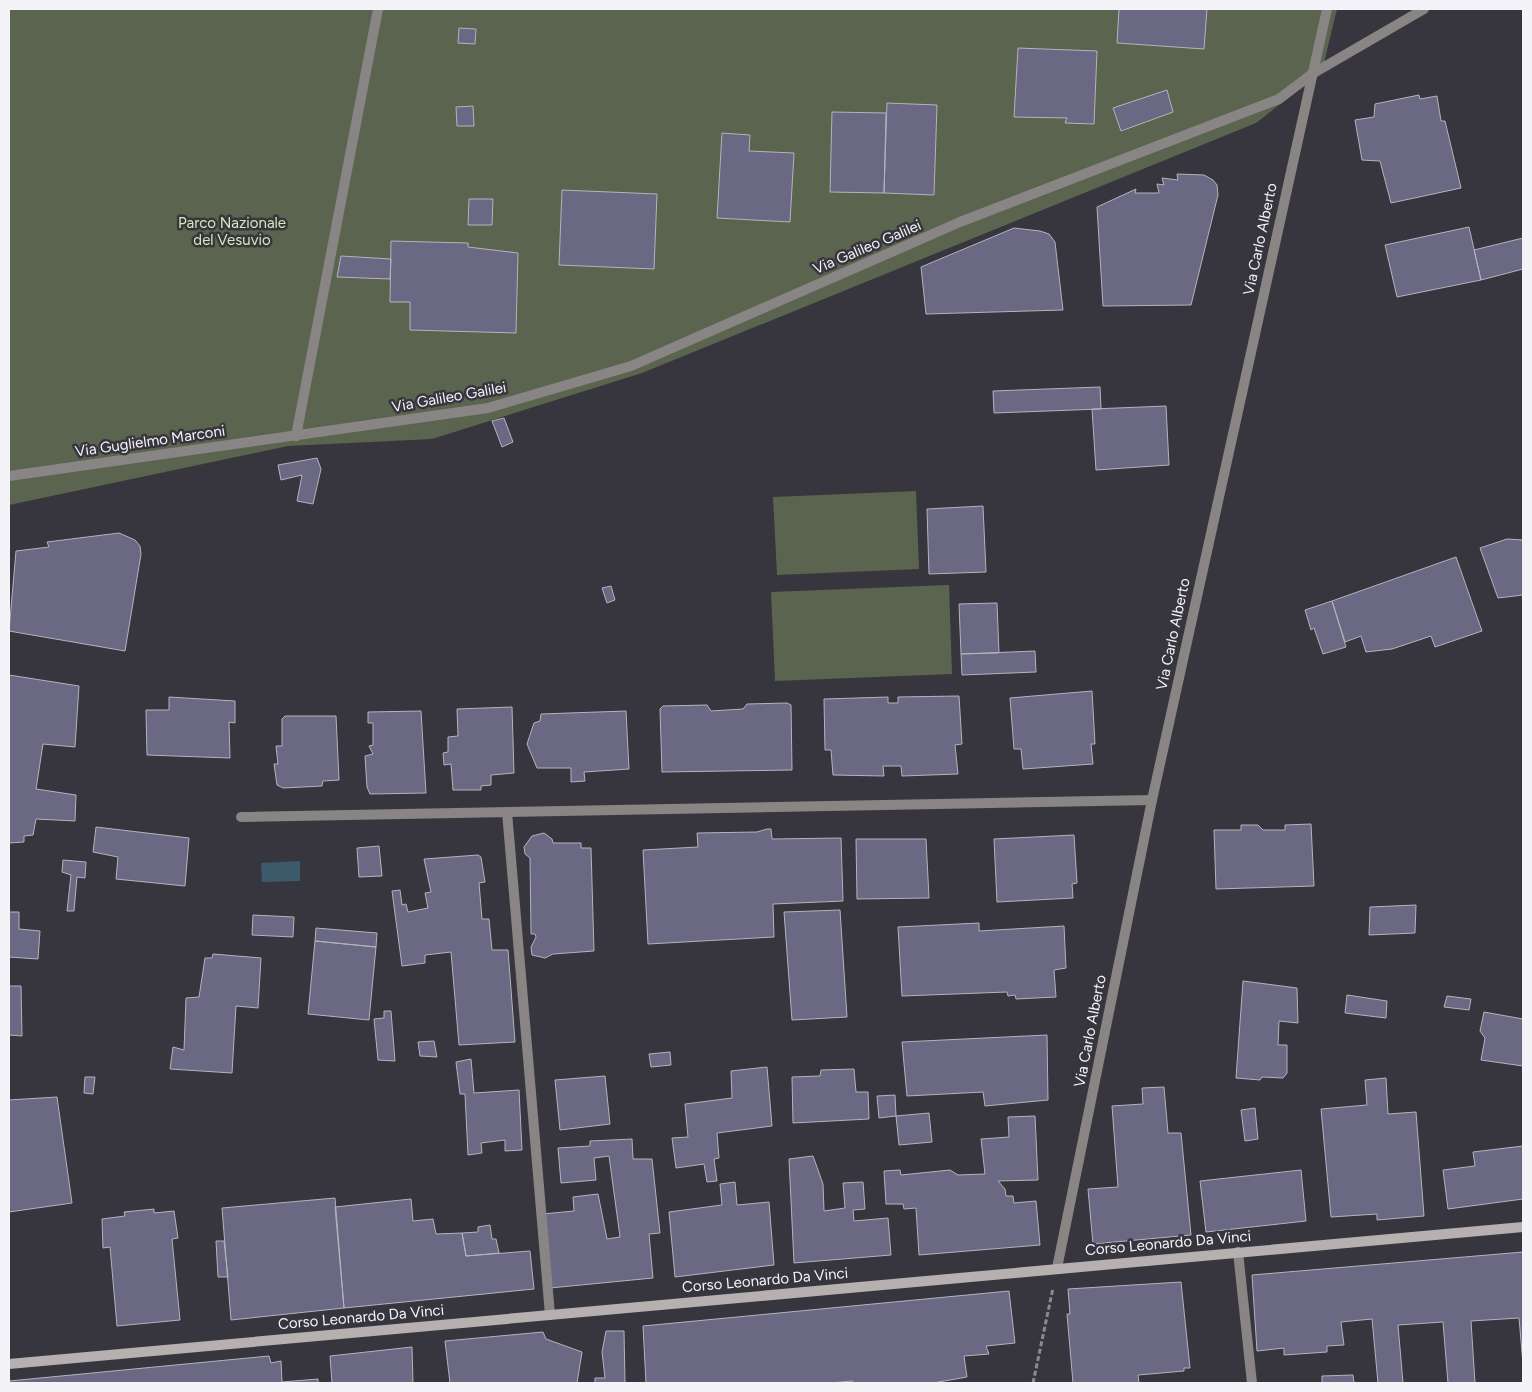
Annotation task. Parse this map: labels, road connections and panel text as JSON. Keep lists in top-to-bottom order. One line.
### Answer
{"streets":{"main road":["Corso Leonardo Da Vinci"],"street":["Via Carlo Alberto","Via Galileo Galilei","Via Guglielmo Marconi"]},"crossings":[["Via Carlo Alberto","Via Galileo Galilei"],["Via Carlo Alberto","Corso Leonardo Da Vinci"],["Via Galileo Galilei","Via Guglielmo Marconi"]],"parks":["Parco Nazionale del Vesuvio"]}
